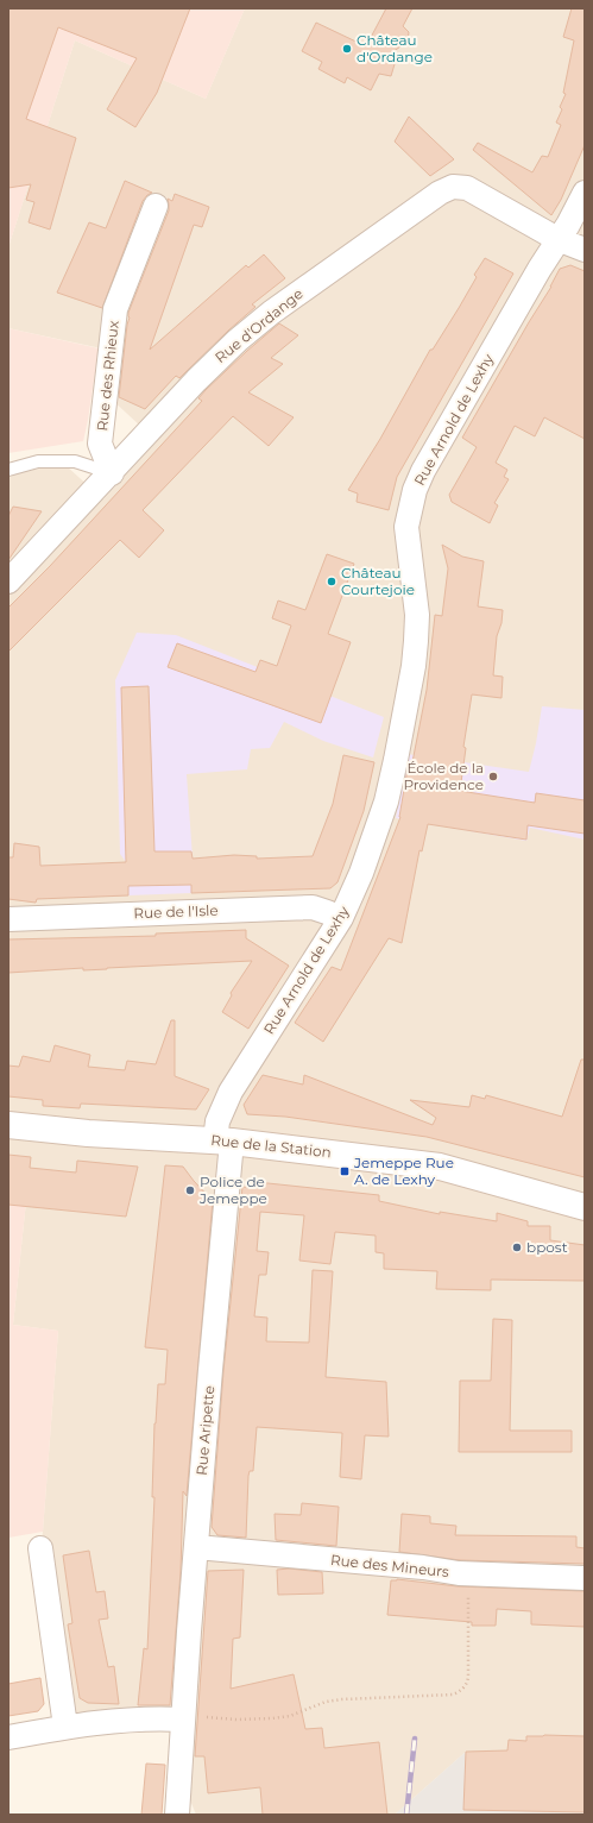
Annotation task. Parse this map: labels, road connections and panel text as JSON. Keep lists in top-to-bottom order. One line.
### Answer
{"streets":{"street":["Rue d'Ordange","Rue des Rhieux","Rue Arnold de Lexhy","Rue de l'Isle","Rue de la Station","Rue Aripette","Rue des Mineurs"]},"crossings":[["Rue d'Ordange","Rue des Rhieux"],["Rue d'Ordange","Rue Arnold de Lexhy"],["Rue Arnold de Lexhy","Rue de l'Isle"],["Rue Arnold de Lexhy","Rue de la Station"],["Rue Arnold de Lexhy","Rue Aripette"],["Rue de la Station","Rue Aripette"],["Rue Aripette","Rue des Mineurs"]],"places":{"other":["Château d'Ordange","Château Courtejoie","École de la Providence","Police de Jemeppe","bpost"],"transit":["Jemeppe Rue A. de Lexhy"]}}
